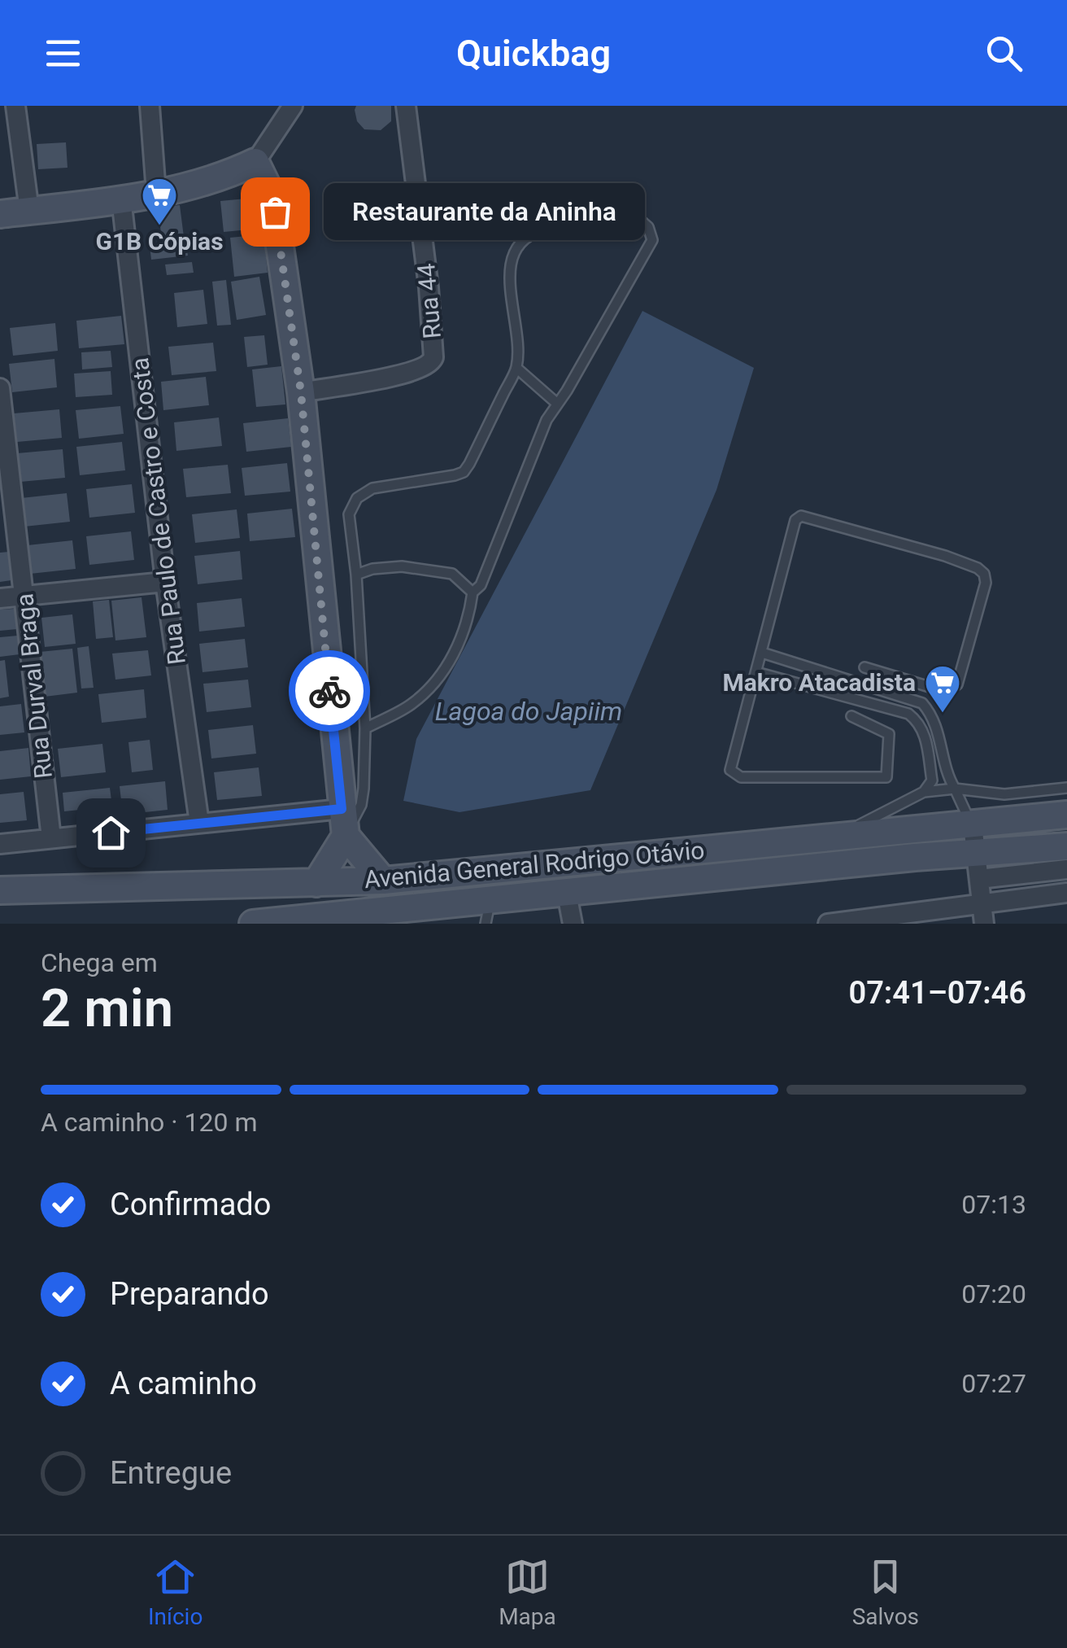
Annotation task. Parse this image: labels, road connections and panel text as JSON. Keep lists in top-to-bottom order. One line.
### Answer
{"streets":{"main road":["Avenida General Rodrigo Otávio"],"street":["Rua 44","Rua Paulo de Castro e Costa","Rua Durval Braga"]},"water":["Lagoa do Japiim"],"places":{"other":["Restaurante da Aninha"],"supermarket":["G1B Cópias","Makro Atacadista"]},"page":{"header":"Quickbag","bubble":"Restaurante da Aninha","heading":["2 min","Chega em","07:41–07:46"],"bar":"A caminho · 120 m","list":[["Confirmado","07:13"],["Preparando","07:20"],["A caminho","07:27"],"Entregue"],"tabs":["Início","Mapa","Salvos"]}}
